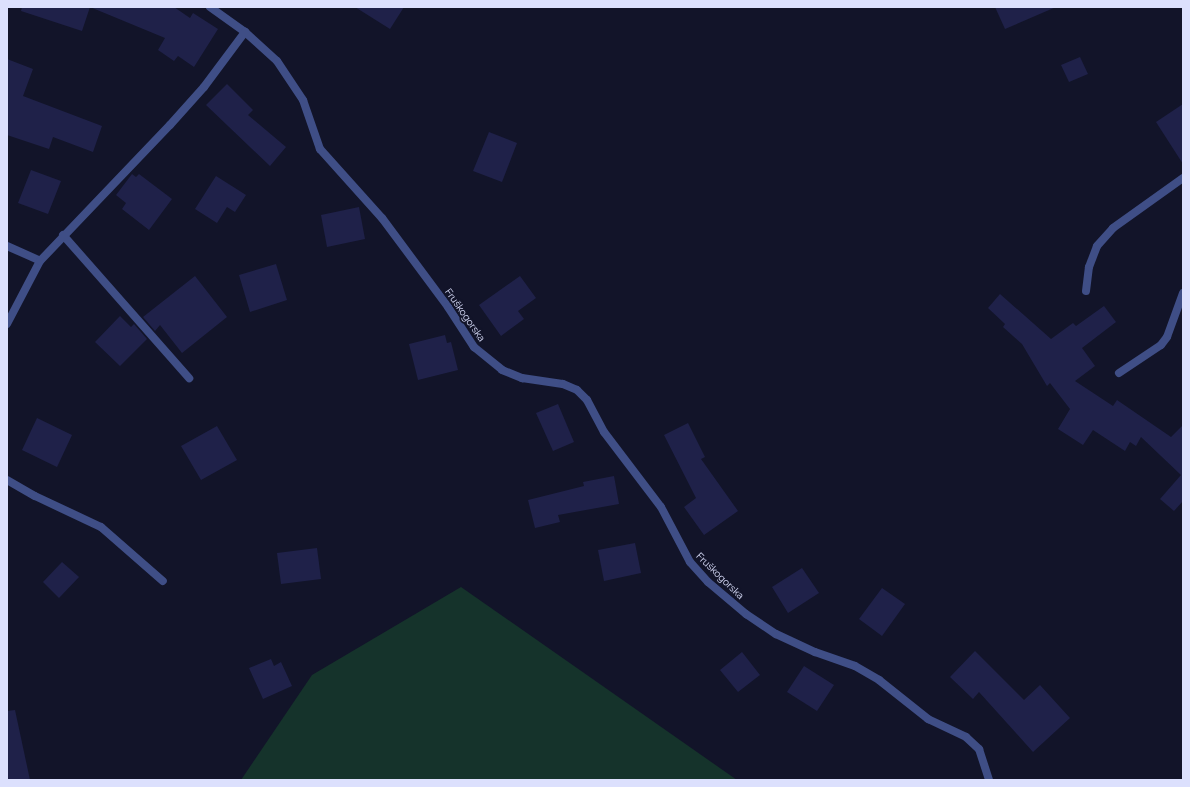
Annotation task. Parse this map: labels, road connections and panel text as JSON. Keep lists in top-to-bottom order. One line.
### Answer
{"streets":{"street":["Fruškogorska"]}}
